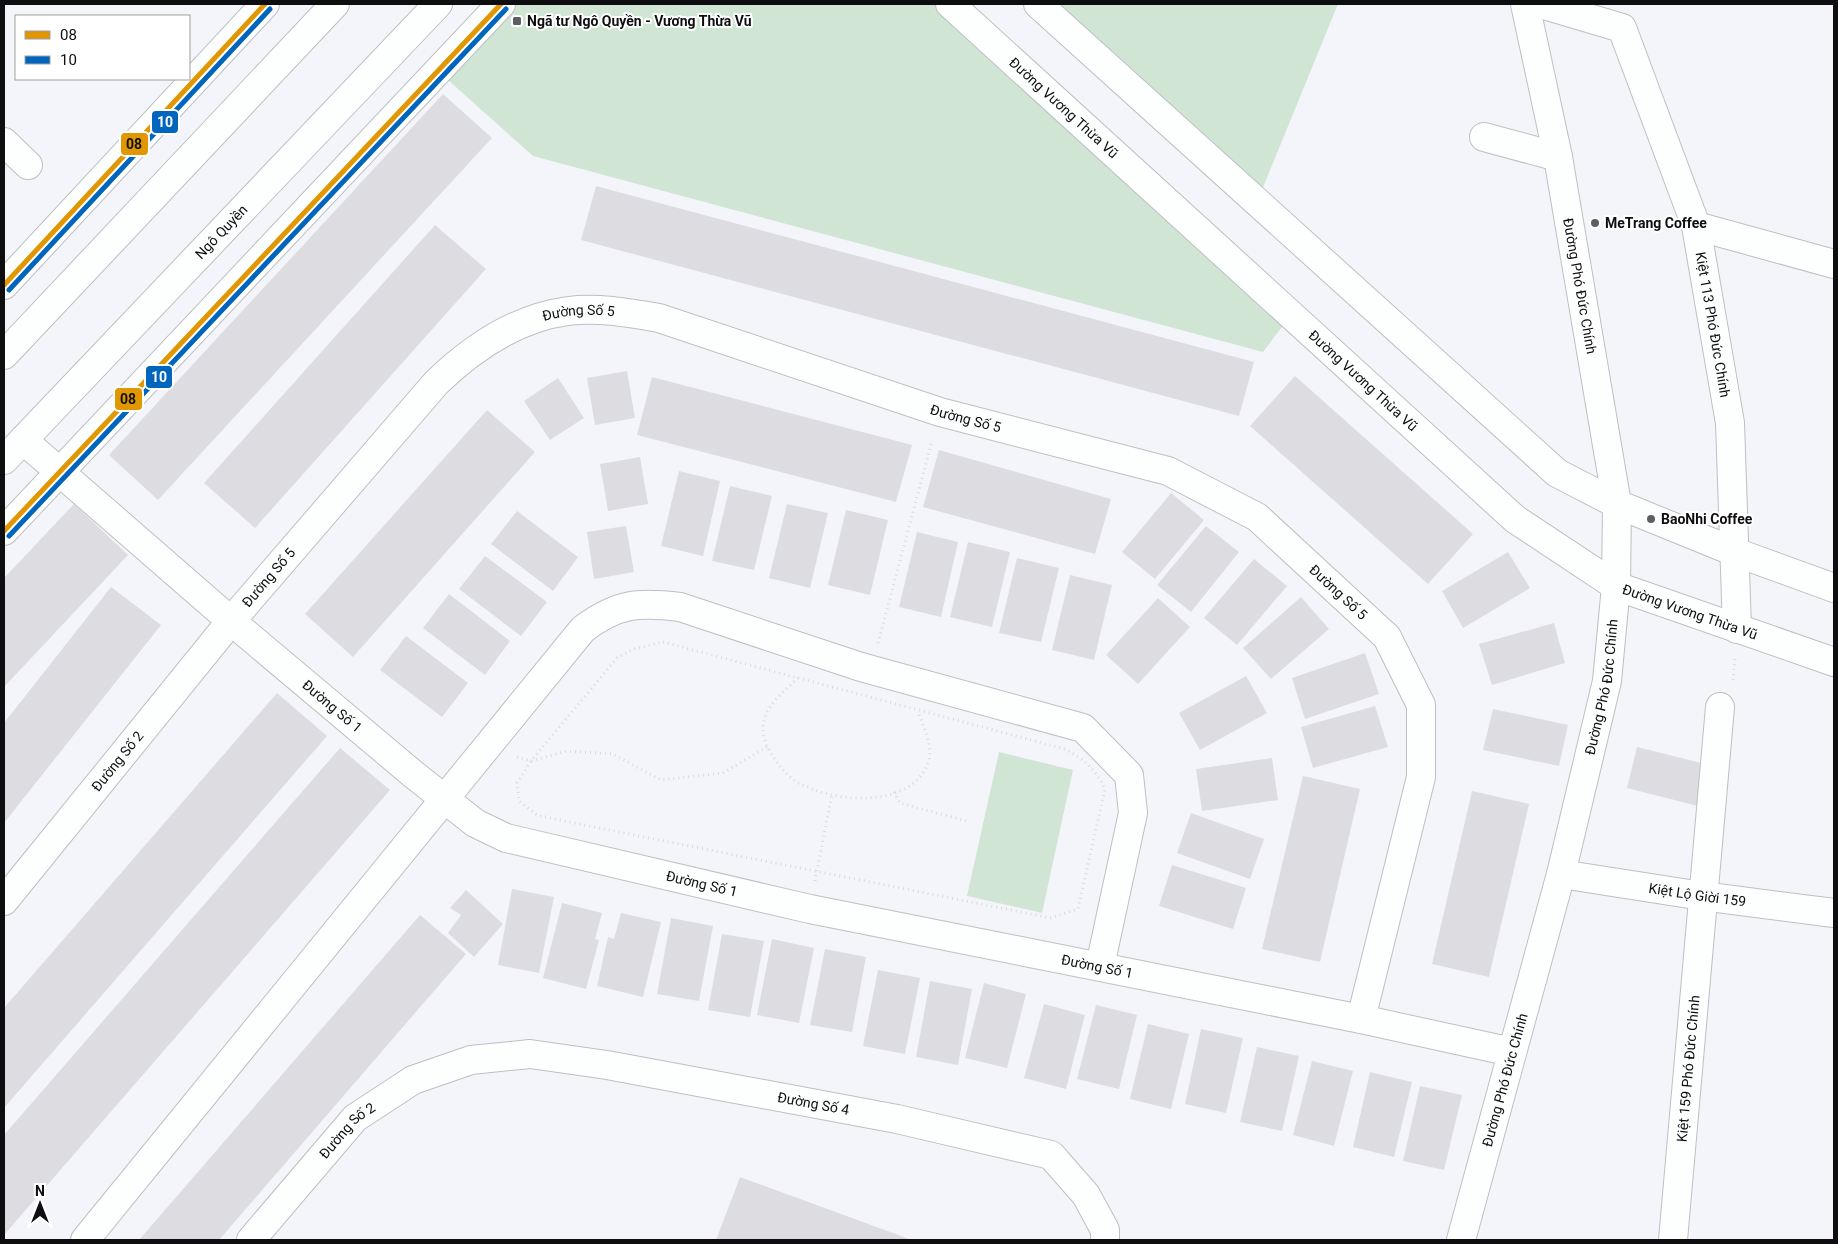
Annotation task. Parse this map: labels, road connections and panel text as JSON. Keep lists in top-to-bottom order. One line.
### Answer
{"streets":{"main road":["Đường Vương Thừa Vũ","Ngô Quyền","Đường Phó Đức Chính","Đường Số 5","Kiệt 113 Phó Đức Chính","Đường Số 1","Đường Số 2","Kiệt Lộ Giời 159","Kiệt 159 Phó Đức Chính","Đường Số 4"]},"crossings":[["Đường Vương Thừa Vũ","Đường Phó Đức Chính"],["Đường Vương Thừa Vũ","Kiệt 113 Phó Đức Chính"],["Ngô Quyền","Đường Số 1"],["Đường Phó Đức Chính","Đường Số 1"],["Đường Phó Đức Chính","Kiệt Lộ Giời 159"],["Đường Số 5","Đường Số 1"],["Đường Số 5","Đường Số 2"],["Đường Số 1","Đường Số 2"],["Đường Số 2","Đường Số 4"],["Kiệt Lộ Giời 159","Kiệt 159 Phó Đức Chính"]],"places":{"transit":["Ngã tư Ngô Quyền - Vương Thừa Vũ"],"other":["MeTrang Coffee","BaoNhi Coffee"]},"lines":["transit line 08","transit line 10"],"legend":["08","10"],"north":"top"}
